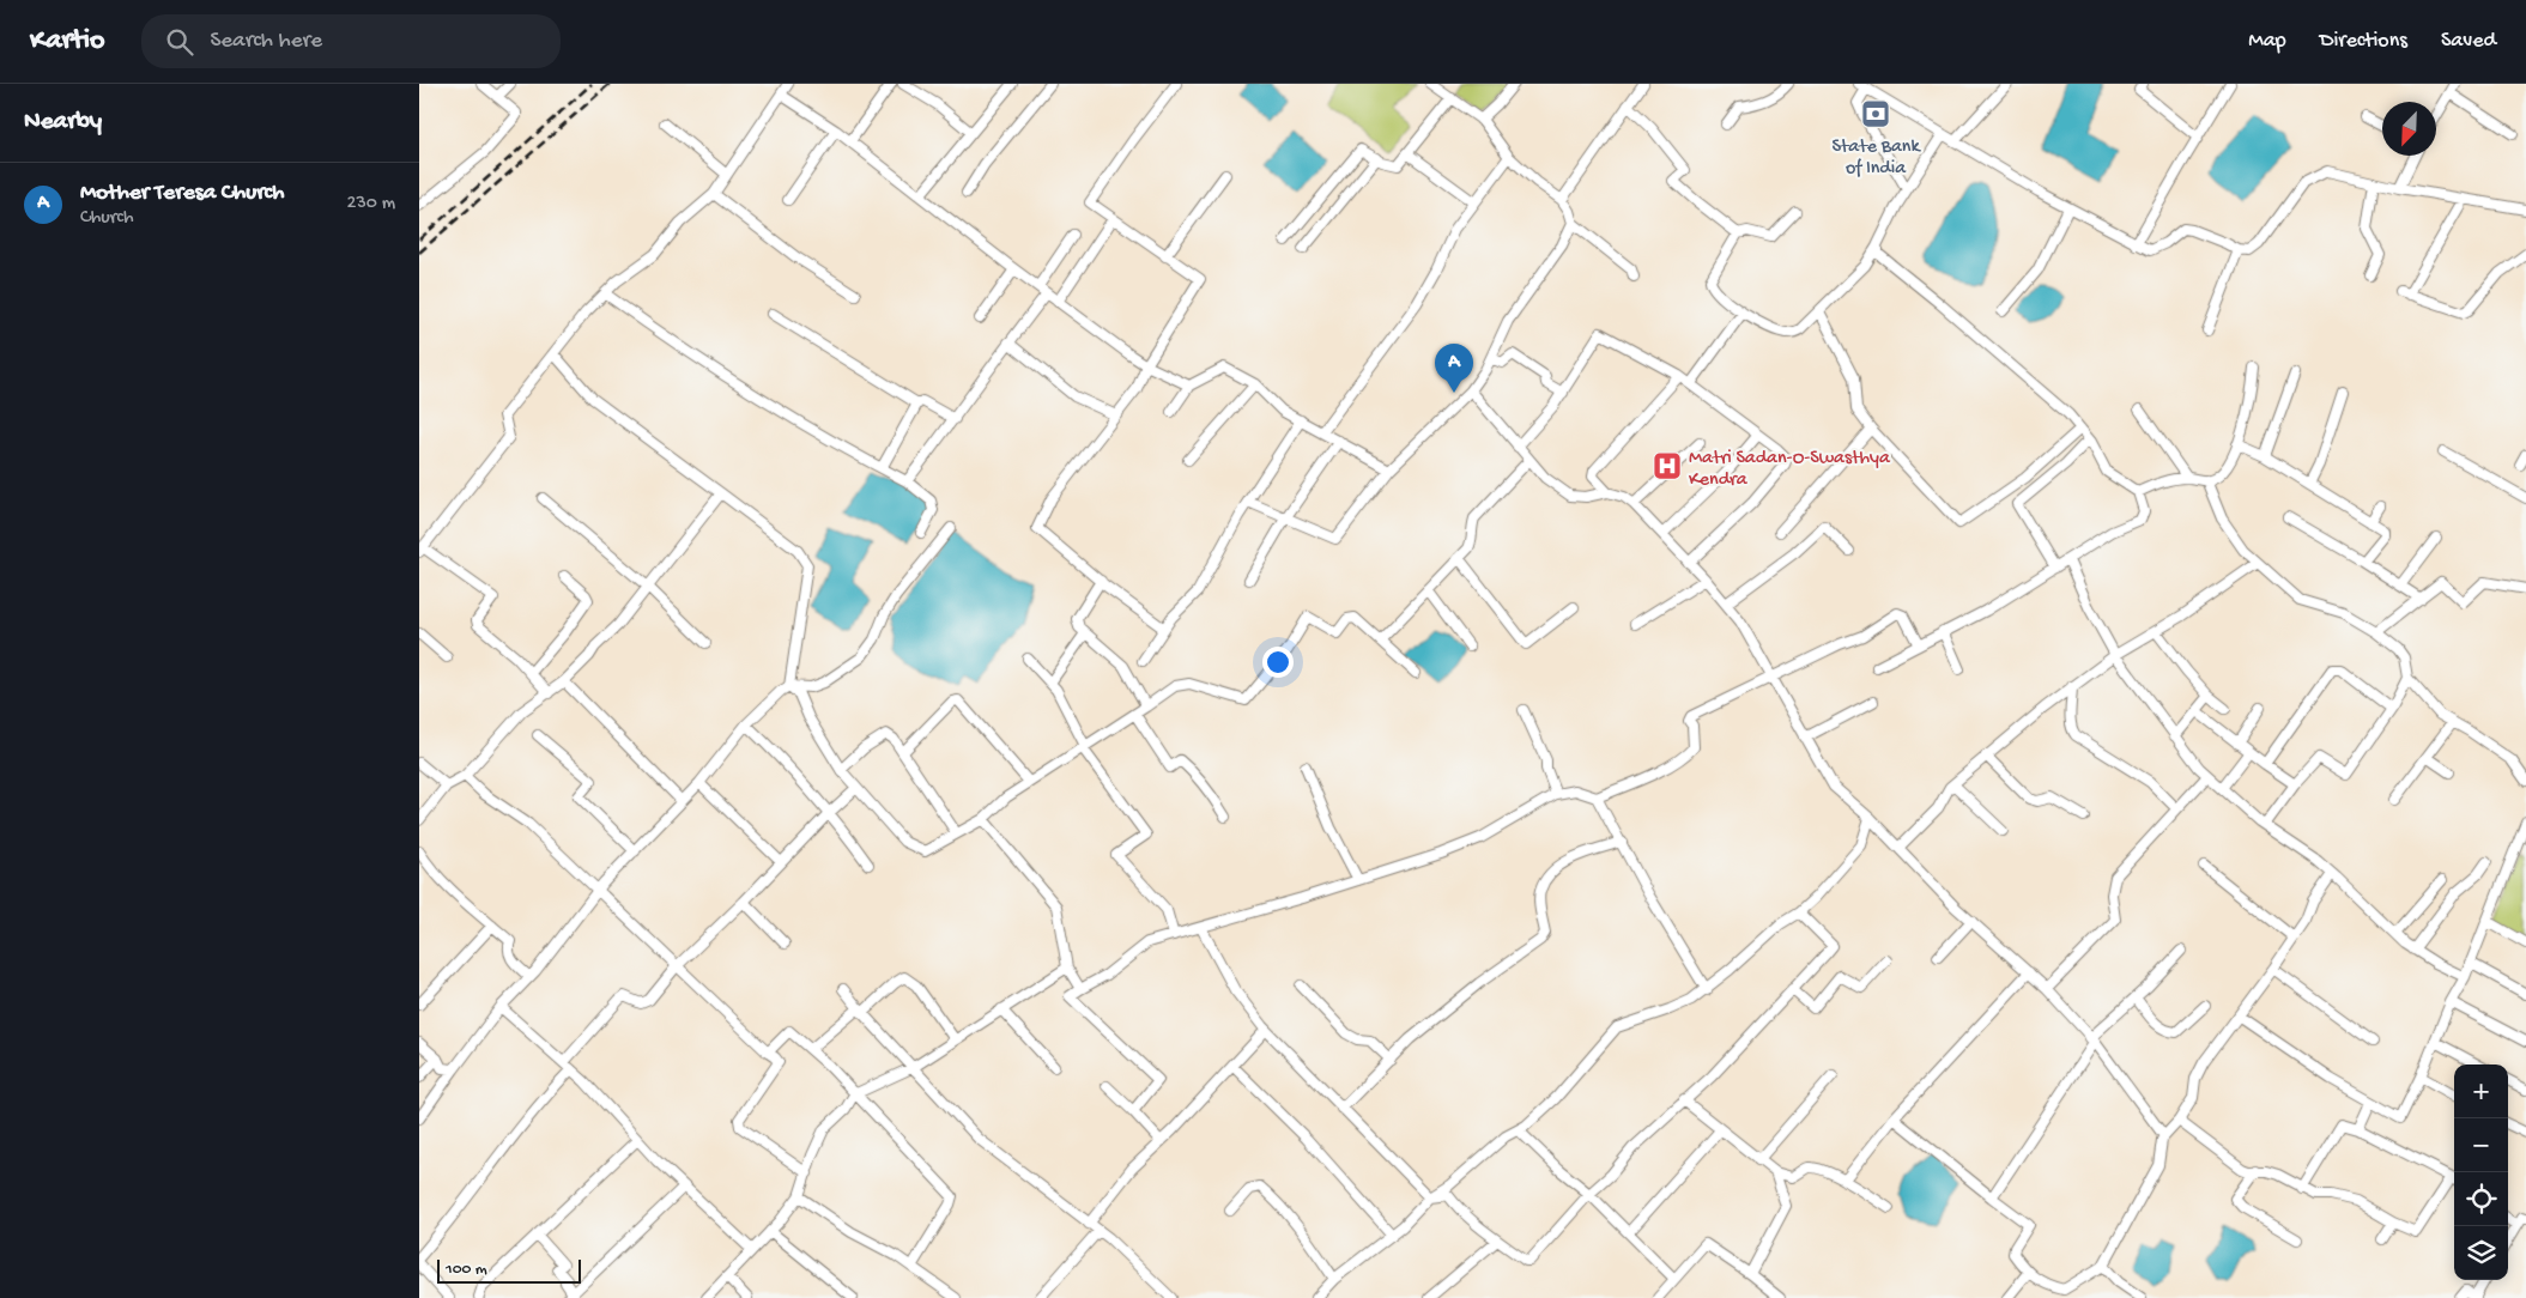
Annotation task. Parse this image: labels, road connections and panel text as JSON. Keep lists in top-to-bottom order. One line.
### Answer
{"places":{"bank":["State Bank of India"],"hospital":["Matri Sadan-O-Swasthya Kendra"]},"scale_bar":"100 m","north":"bottom left","page":{"header":"Kartio","search":"Search here","nav":["Map","Directions","Saved"],"heading":"Nearby","list":[{"mark":"A","name":"Mother Teresa Church","note":"Church","value":"230 m"}],"pins":"A","map_buttons":["+","−"],"scale":"100 m"}}
